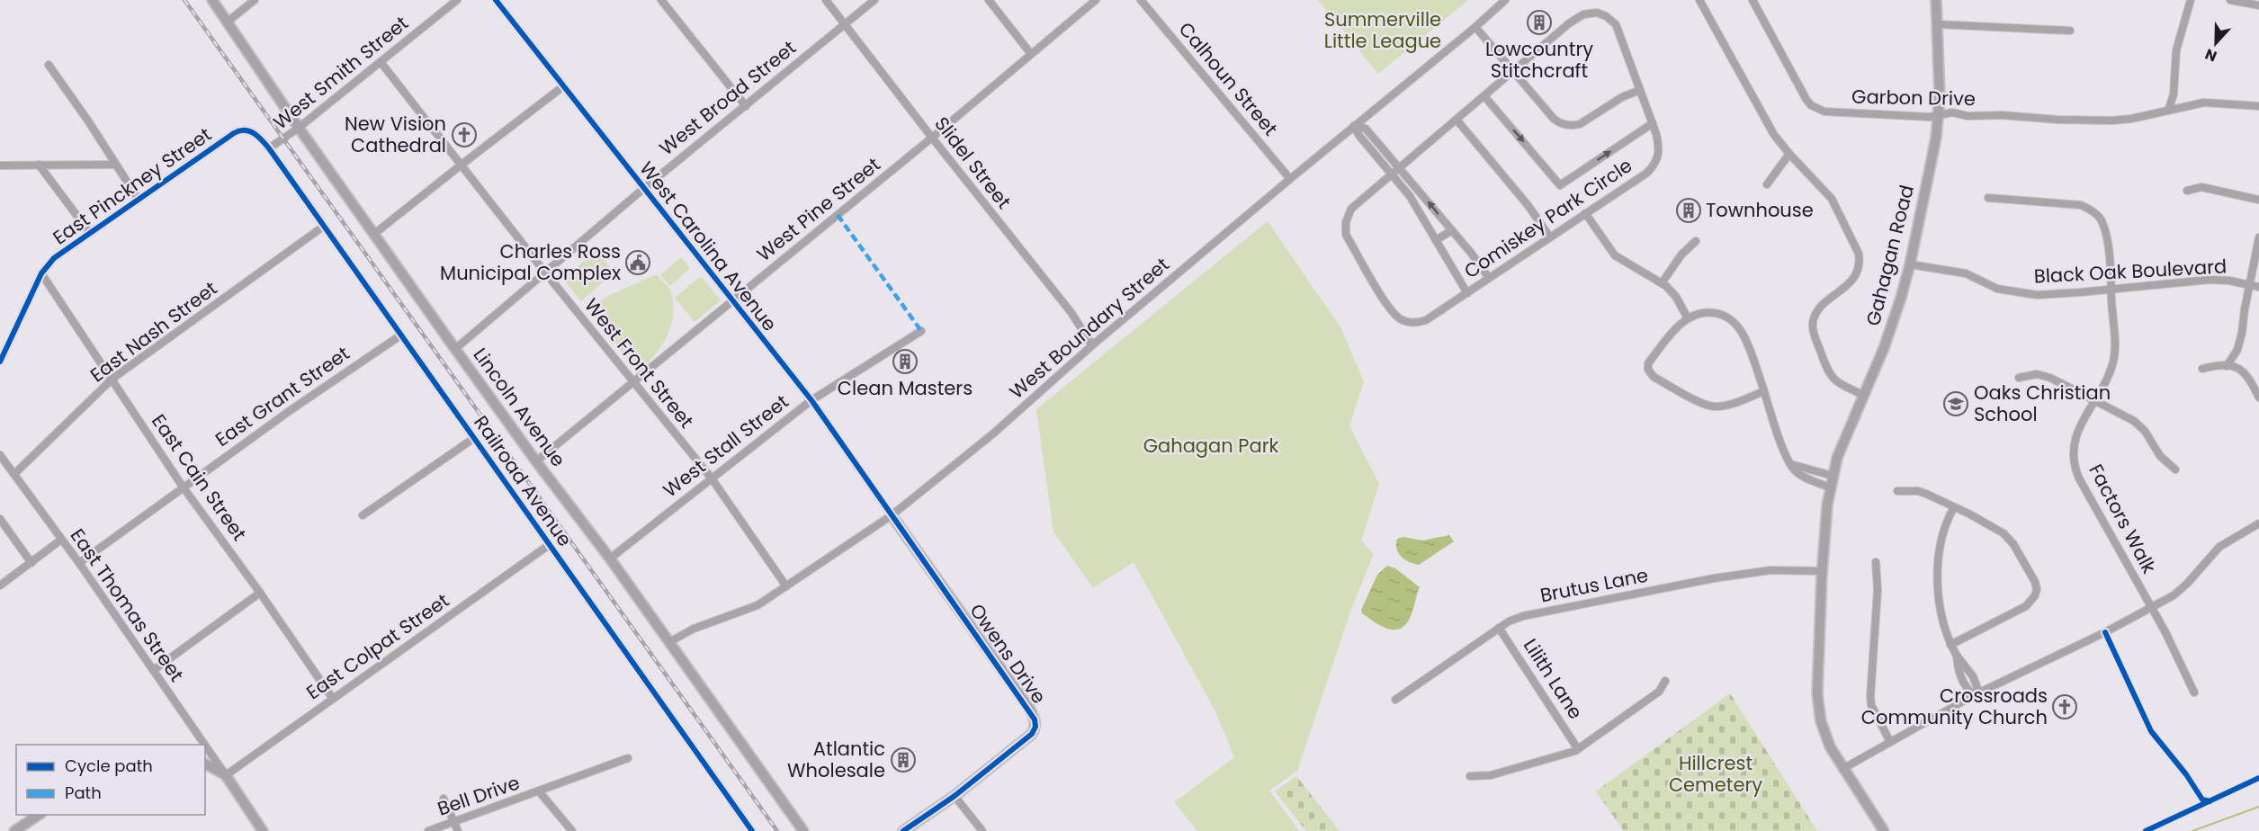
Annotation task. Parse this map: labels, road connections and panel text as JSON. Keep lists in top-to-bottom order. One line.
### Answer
{"streets":{"street":["West Smith Street","Calhoun Street","West Broad Street","Garbon Drive","Slidel Street","East Pinckney Street","West Pine Street","Comiskey Park Circle","West Carolina Avenue","Gahagan Road","Black Oak Boulevard","West Boundary Street","East Nash Street","West Front Street","East Grant Street","Lincoln Avenue","West Stall Street","East Cain Street","Railroad Avenue","Factors Walk","Brutus Lane","East Thomas Street","East Colpat Street","Owens Drive","Lilith Lane","Bell Drive"]},"crossings":[["West Smith Street","East Pinckney Street"],["West Smith Street","West Front Street"],["West Smith Street","Lincoln Avenue"],["West Smith Street","Railroad Avenue"],["Calhoun Street","West Boundary Street"],["West Broad Street","Slidel Street"],["West Broad Street","West Carolina Avenue"],["West Broad Street","West Front Street"],["West Broad Street","Lincoln Avenue"],["Garbon Drive","Gahagan Road"],["Slidel Street","West Pine Street"],["Slidel Street","West Boundary Street"],["East Pinckney Street","East Cain Street"],["East Pinckney Street","Railroad Avenue"],["West Pine Street","West Carolina Avenue"],["West Pine Street","West Front Street"],["West Pine Street","Lincoln Avenue"],["West Carolina Avenue","West Boundary Street"],["West Carolina Avenue","West Stall Street"],["West Carolina Avenue","Owens Drive"],["Gahagan Road","Black Oak Boulevard"],["Gahagan Road","Brutus Lane"],["Black Oak Boulevard","Factors Walk"],["West Boundary Street","West Front Street"],["West Boundary Street","Lincoln Avenue"],["West Boundary Street","Owens Drive"],["East Nash Street","East Cain Street"],["East Nash Street","Railroad Avenue"],["East Nash Street","East Thomas Street"],["West Front Street","West Stall Street"],["East Grant Street","East Cain Street"],["East Grant Street","Railroad Avenue"],["East Grant Street","East Thomas Street"],["Lincoln Avenue","West Stall Street"],["East Cain Street","East Colpat Street"],["Railroad Avenue","East Colpat Street"],["Brutus Lane","Lilith Lane"],["East Thomas Street","East Colpat Street"]],"parks":["Summerville Little League","Gahagan Park","Hillcrest Cemetery"],"places":{"building":["Lowcountry Stitchcraft","Townhouse","Clean Masters","Atlantic Wholesale"],"church":["New Vision Cathedral","Crossroads Community Church"],"public building":["Charles Ross Municipal Complex"],"school or university":["Oaks Christian School"]},"legend":["Cycle path","Path"],"north":"bottom"}
